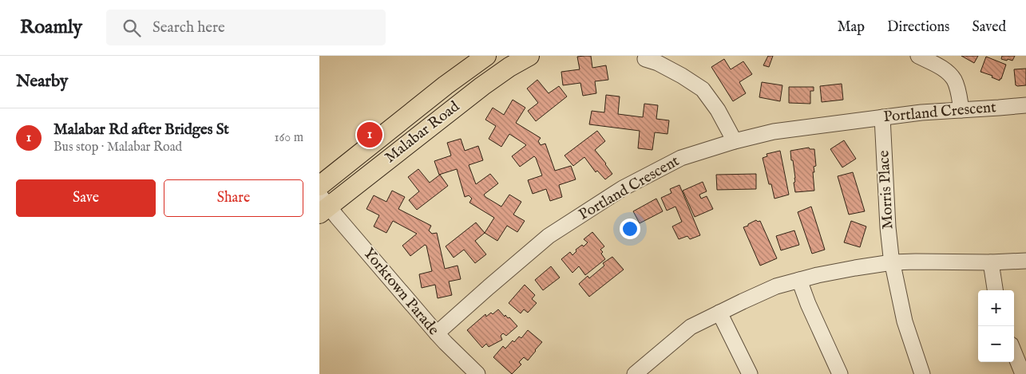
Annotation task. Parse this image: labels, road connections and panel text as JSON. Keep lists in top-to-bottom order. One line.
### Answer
{"streets":{"main road":["Malabar Road"],"street":["Portland Crescent","Morris Place","Yorktown Parade"]},"crossings":[["Portland Crescent","Morris Place"],["Portland Crescent","Yorktown Parade"],["Malabar Road","Yorktown Parade"]],"page":{"header":"Roamly","search":"Search here","nav":["Map","Directions","Saved"],"heading":"Nearby","list":[{"mark":"1","name":"Malabar Rd after Bridges St","note":"Bus stop · Malabar Road","value":"160 m"}],"pins":"1","buttons":["Save","Share"],"map_buttons":["+","−"]}}
